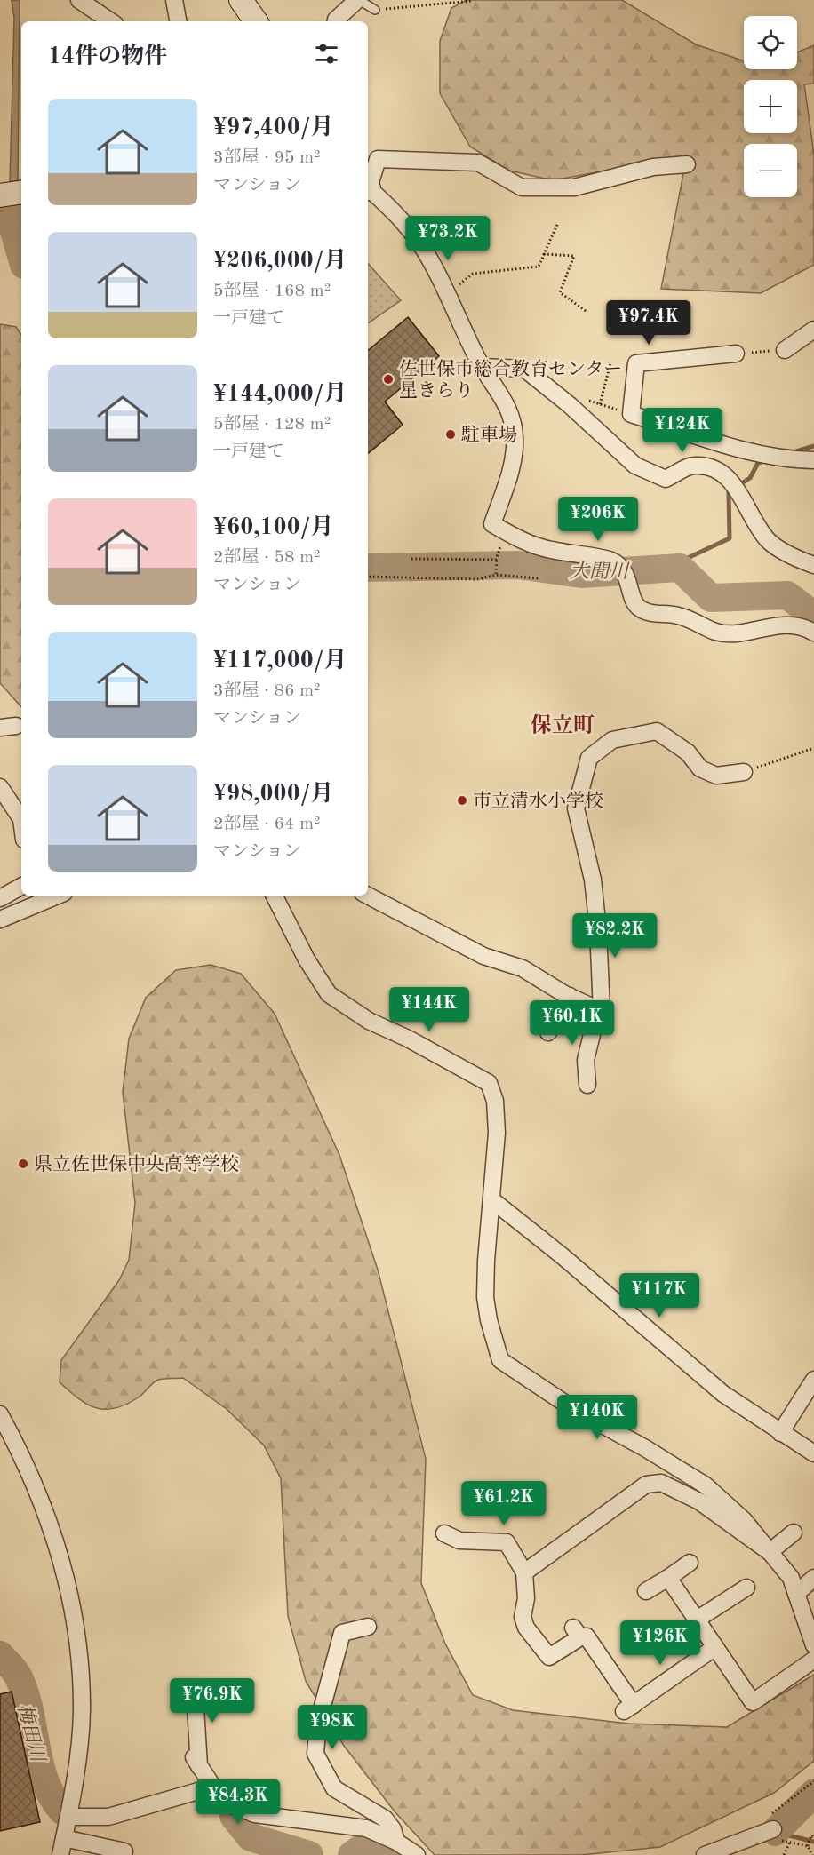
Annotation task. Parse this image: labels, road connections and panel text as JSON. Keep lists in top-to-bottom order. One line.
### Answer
{"districts":["保立町"],"water":["大聞川","梅田川"],"places":["佐世保市総合教育センター 星きらり","駐車場","市立清水小学校","県立佐世保中央高等学校"],"page":{"map_buttons":["+","−"],"heading":"14件の物件","list":[{"name":"¥97,400/月","note":"3部屋 · 95 m² · マンション"},{"name":"¥206,000/月","note":"5部屋 · 168 m² · 一戸建て"},{"name":"¥144,000/月","note":"5部屋 · 128 m² · 一戸建て"},{"name":"¥60,100/月","note":"2部屋 · 58 m² · マンション"},{"name":"¥117,000/月","note":"3部屋 · 86 m² · マンション"},{"name":"¥98,000/月","note":"2部屋 · 64 m² · マンション"}],"price":["¥73.2K","¥97.4K","¥124K","¥206K","¥82.2K","¥144K","¥60.1K","¥117K","¥140K","¥61.2K","¥126K","¥76.9K","¥98K","¥84.3K"]}}
